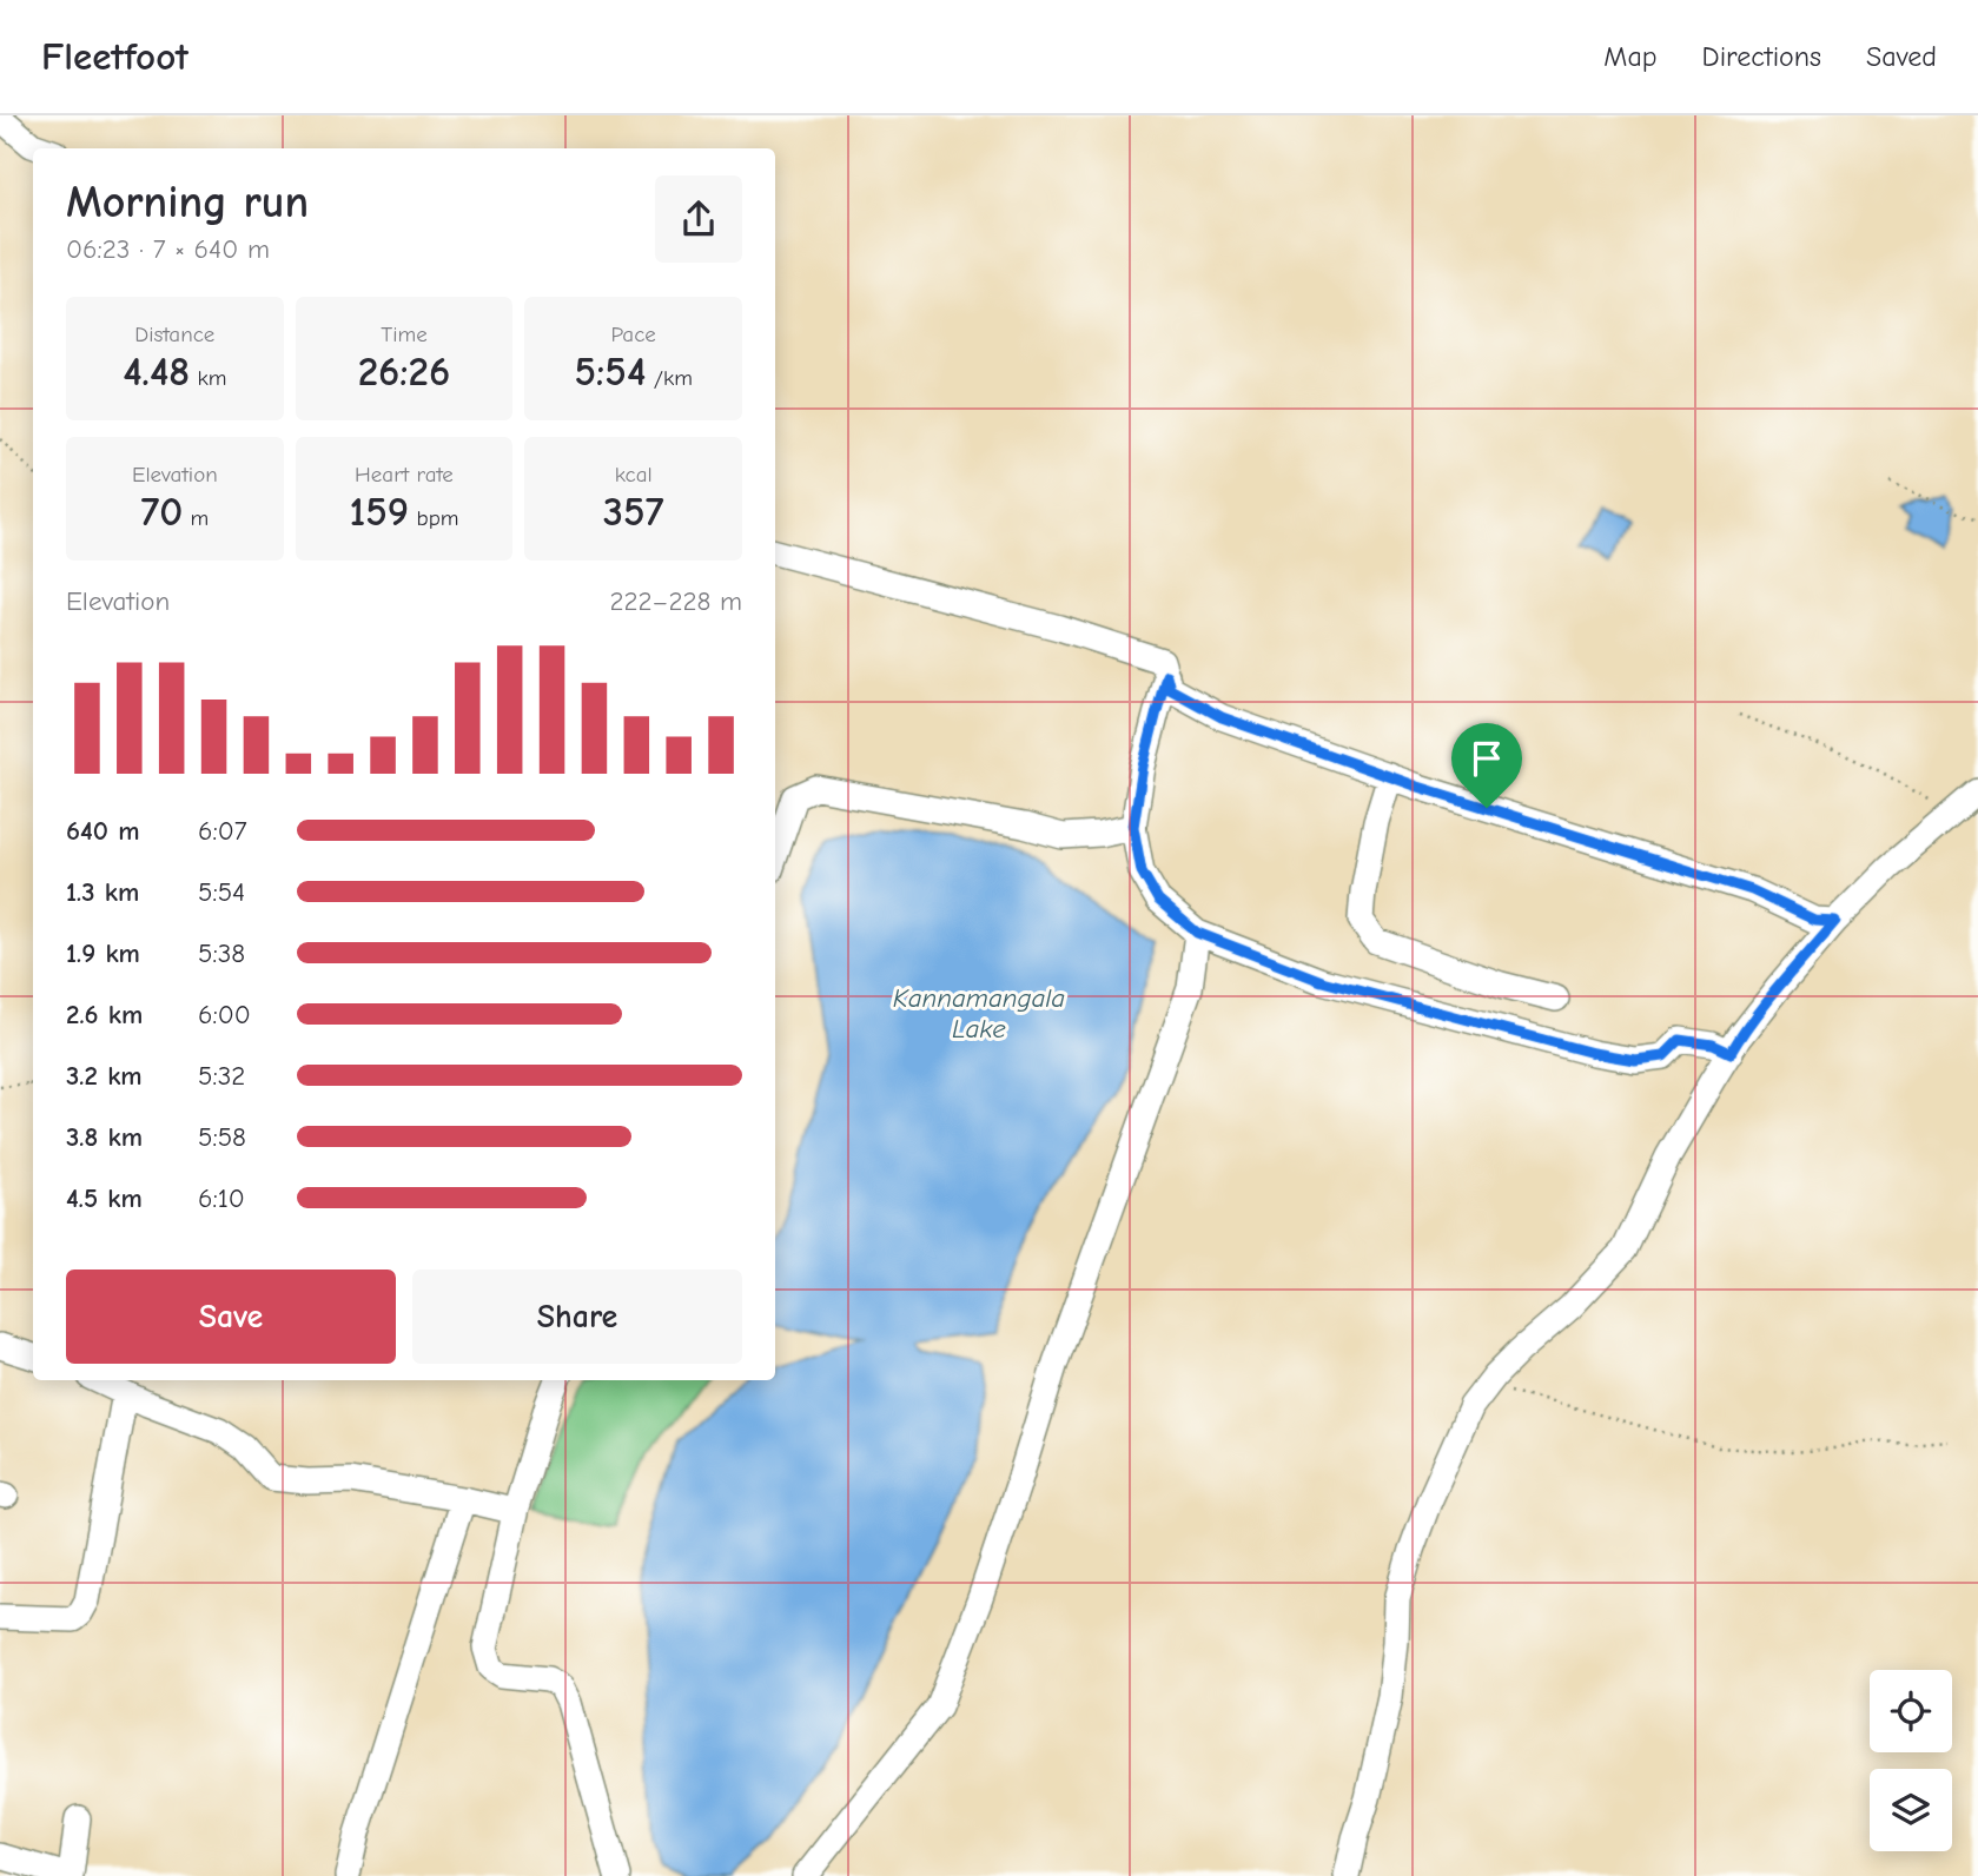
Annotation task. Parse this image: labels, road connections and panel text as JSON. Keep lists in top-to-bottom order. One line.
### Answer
{"water":["Kannamangala Lake"],"page":{"header":"Fleetfoot","nav":["Map","Directions","Saved"],"heading":["Morning run","06:23 · 7 × 640 m"],"stats":[["Distance","4.48 km"],["Time","26:26"],["Pace","5:54 /km"],["Elevation","70 m"],["Heart rate","159 bpm"],["kcal","357"]],"chart":["Elevation","222–228 m"],"list":[{"name":"640 m","note":"6:07"},{"name":"1.3 km","note":"5:54"},{"name":"1.9 km","note":"5:38"},{"name":"2.6 km","note":"6:00"},{"name":"3.2 km","note":"5:32"},{"name":"3.8 km","note":"5:58"},{"name":"4.5 km","note":"6:10"}],"buttons":["Save","Share"]}}
